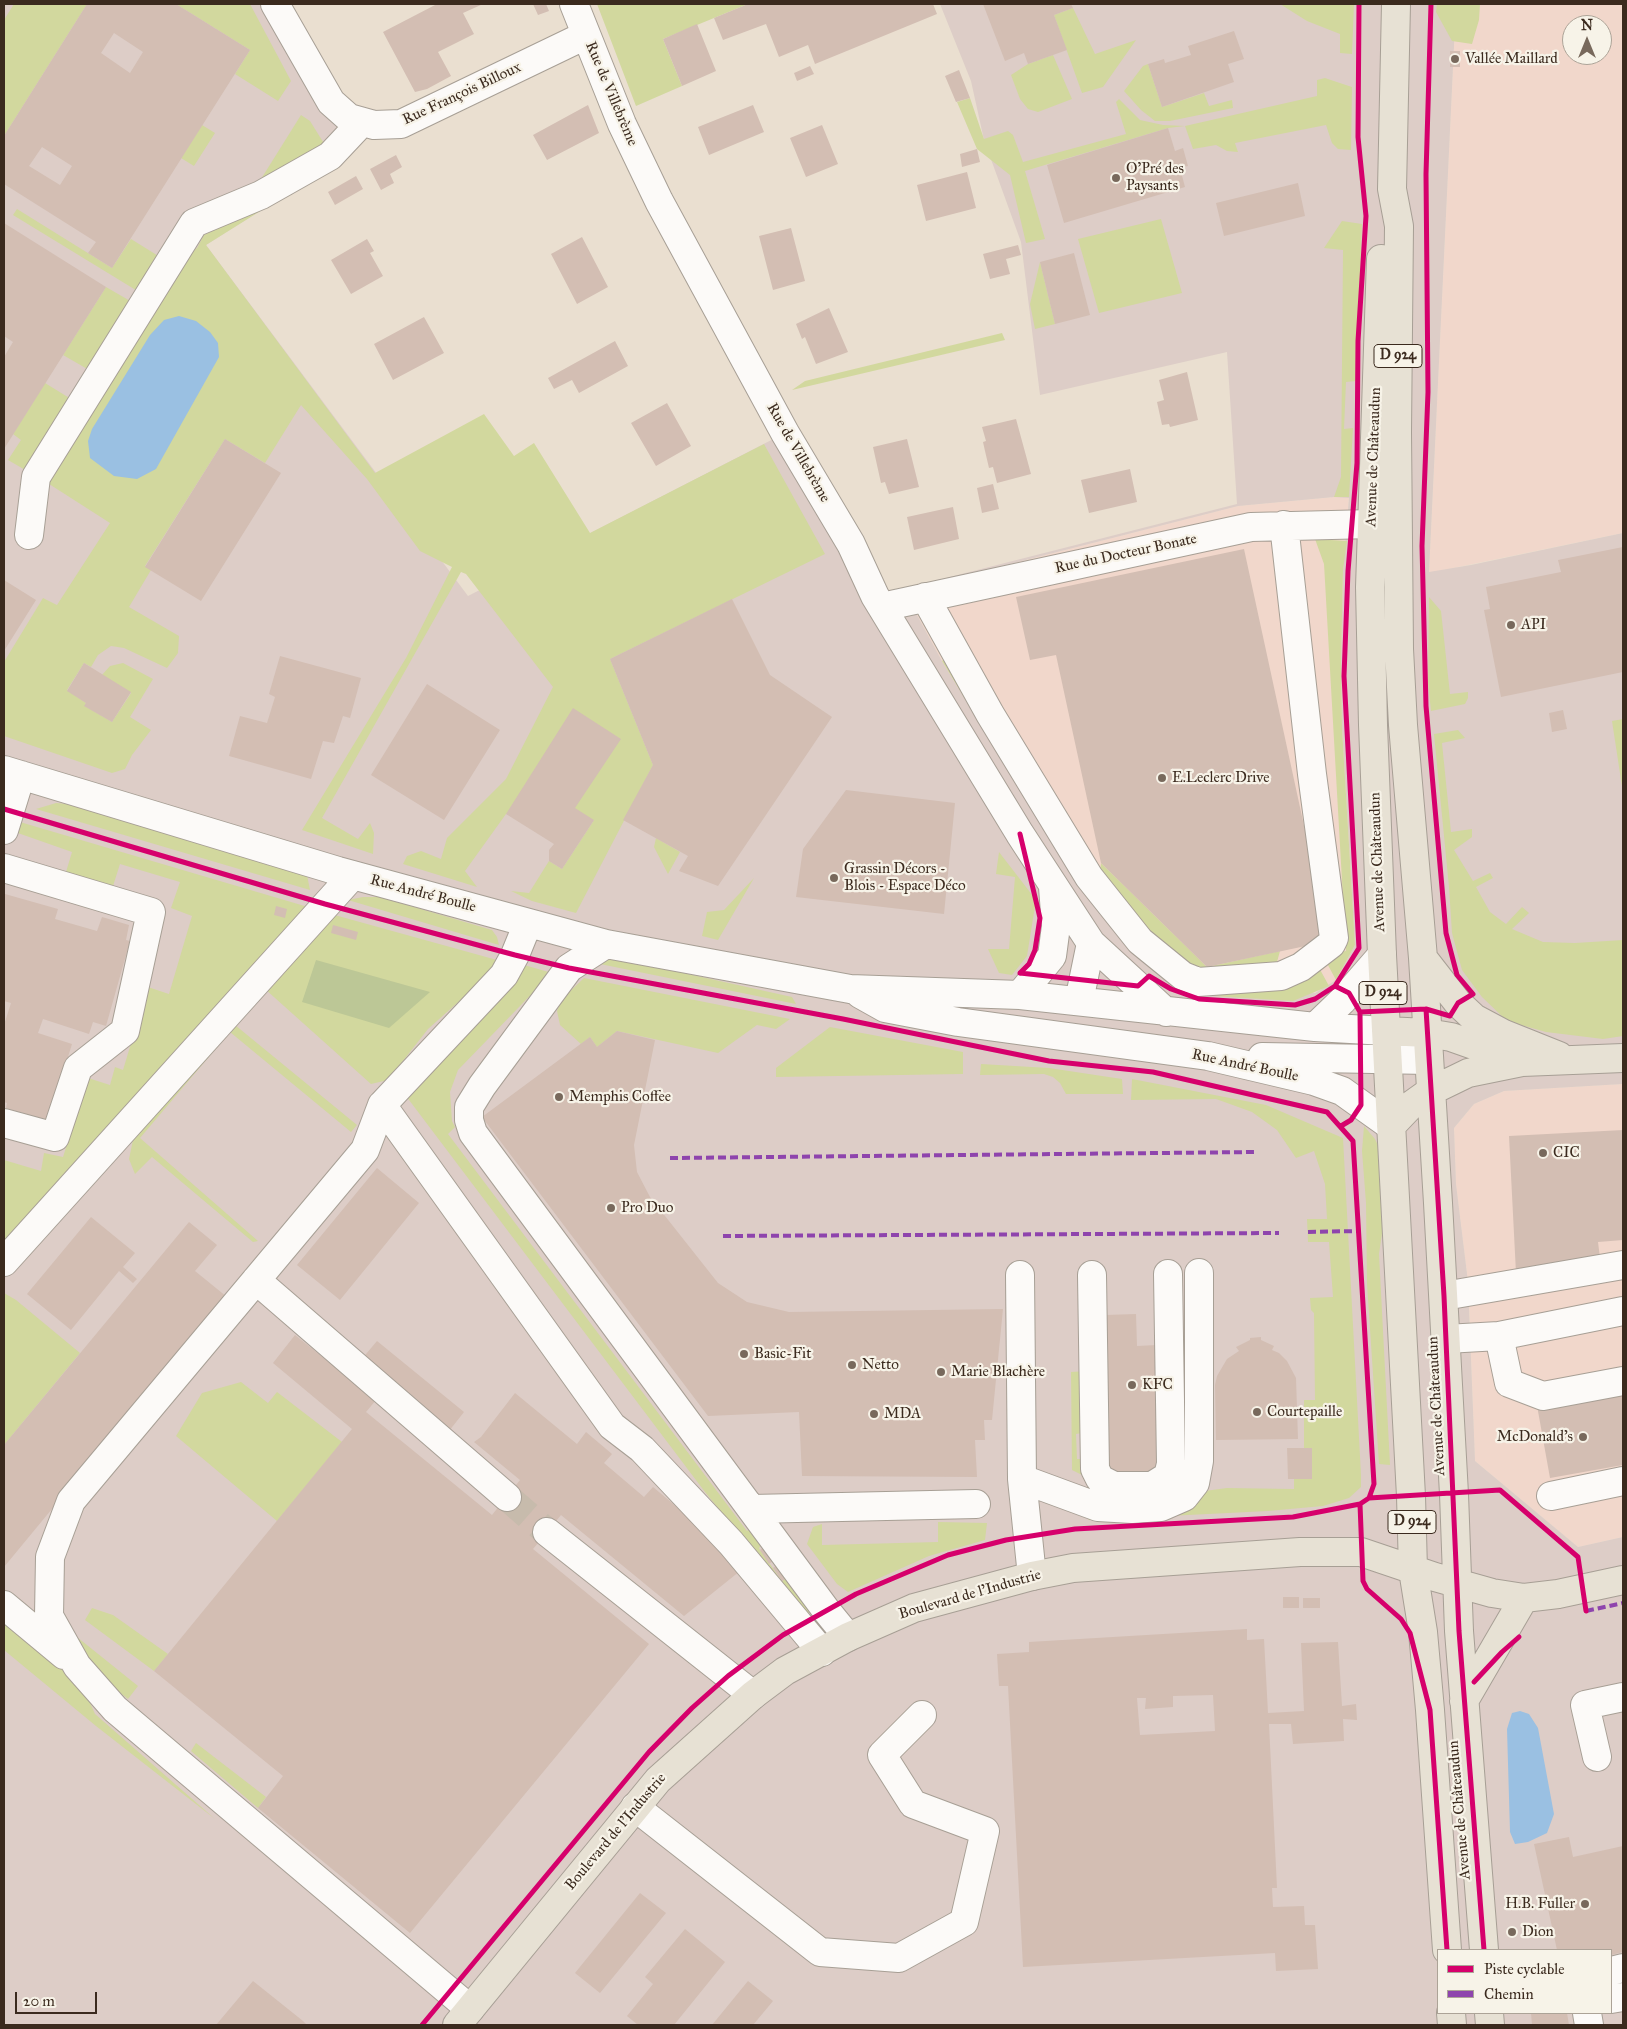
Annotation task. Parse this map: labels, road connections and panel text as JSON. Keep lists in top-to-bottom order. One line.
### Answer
{"streets":{"main road":["D 924","Avenue de Châteaudun","Boulevard de l'Industrie"],"street":["Rue François Billoux","Rue de Villebrème","Rue du Docteur Bonate","Rue André Boulle"]},"crossings":[["Rue François Billoux","Rue de Villebrème"],["Rue de Villebrème","Rue du Docteur Bonate"],["Rue de Villebrème","Rue André Boulle"],["D 924","Avenue de Châteaudun"],["Avenue de Châteaudun","Rue du Docteur Bonate"],["Avenue de Châteaudun","Rue André Boulle"],["Avenue de Châteaudun","Boulevard de l'Industrie"]],"places":["Vallée Maillard","O'Pré des Paysants","API","E.Leclerc Drive","Grassin Décors - Blois - Espace Déco","Memphis Coffee","CIC","Pro Duo","Basic-Fit","Netto","Marie Blachère","KFC","Courtepaille","MDA","McDonald's","H.B. Fuller","Dion"],"legend":["Piste cyclable","Chemin"],"scale_bar":"20 m","north":"top"}
